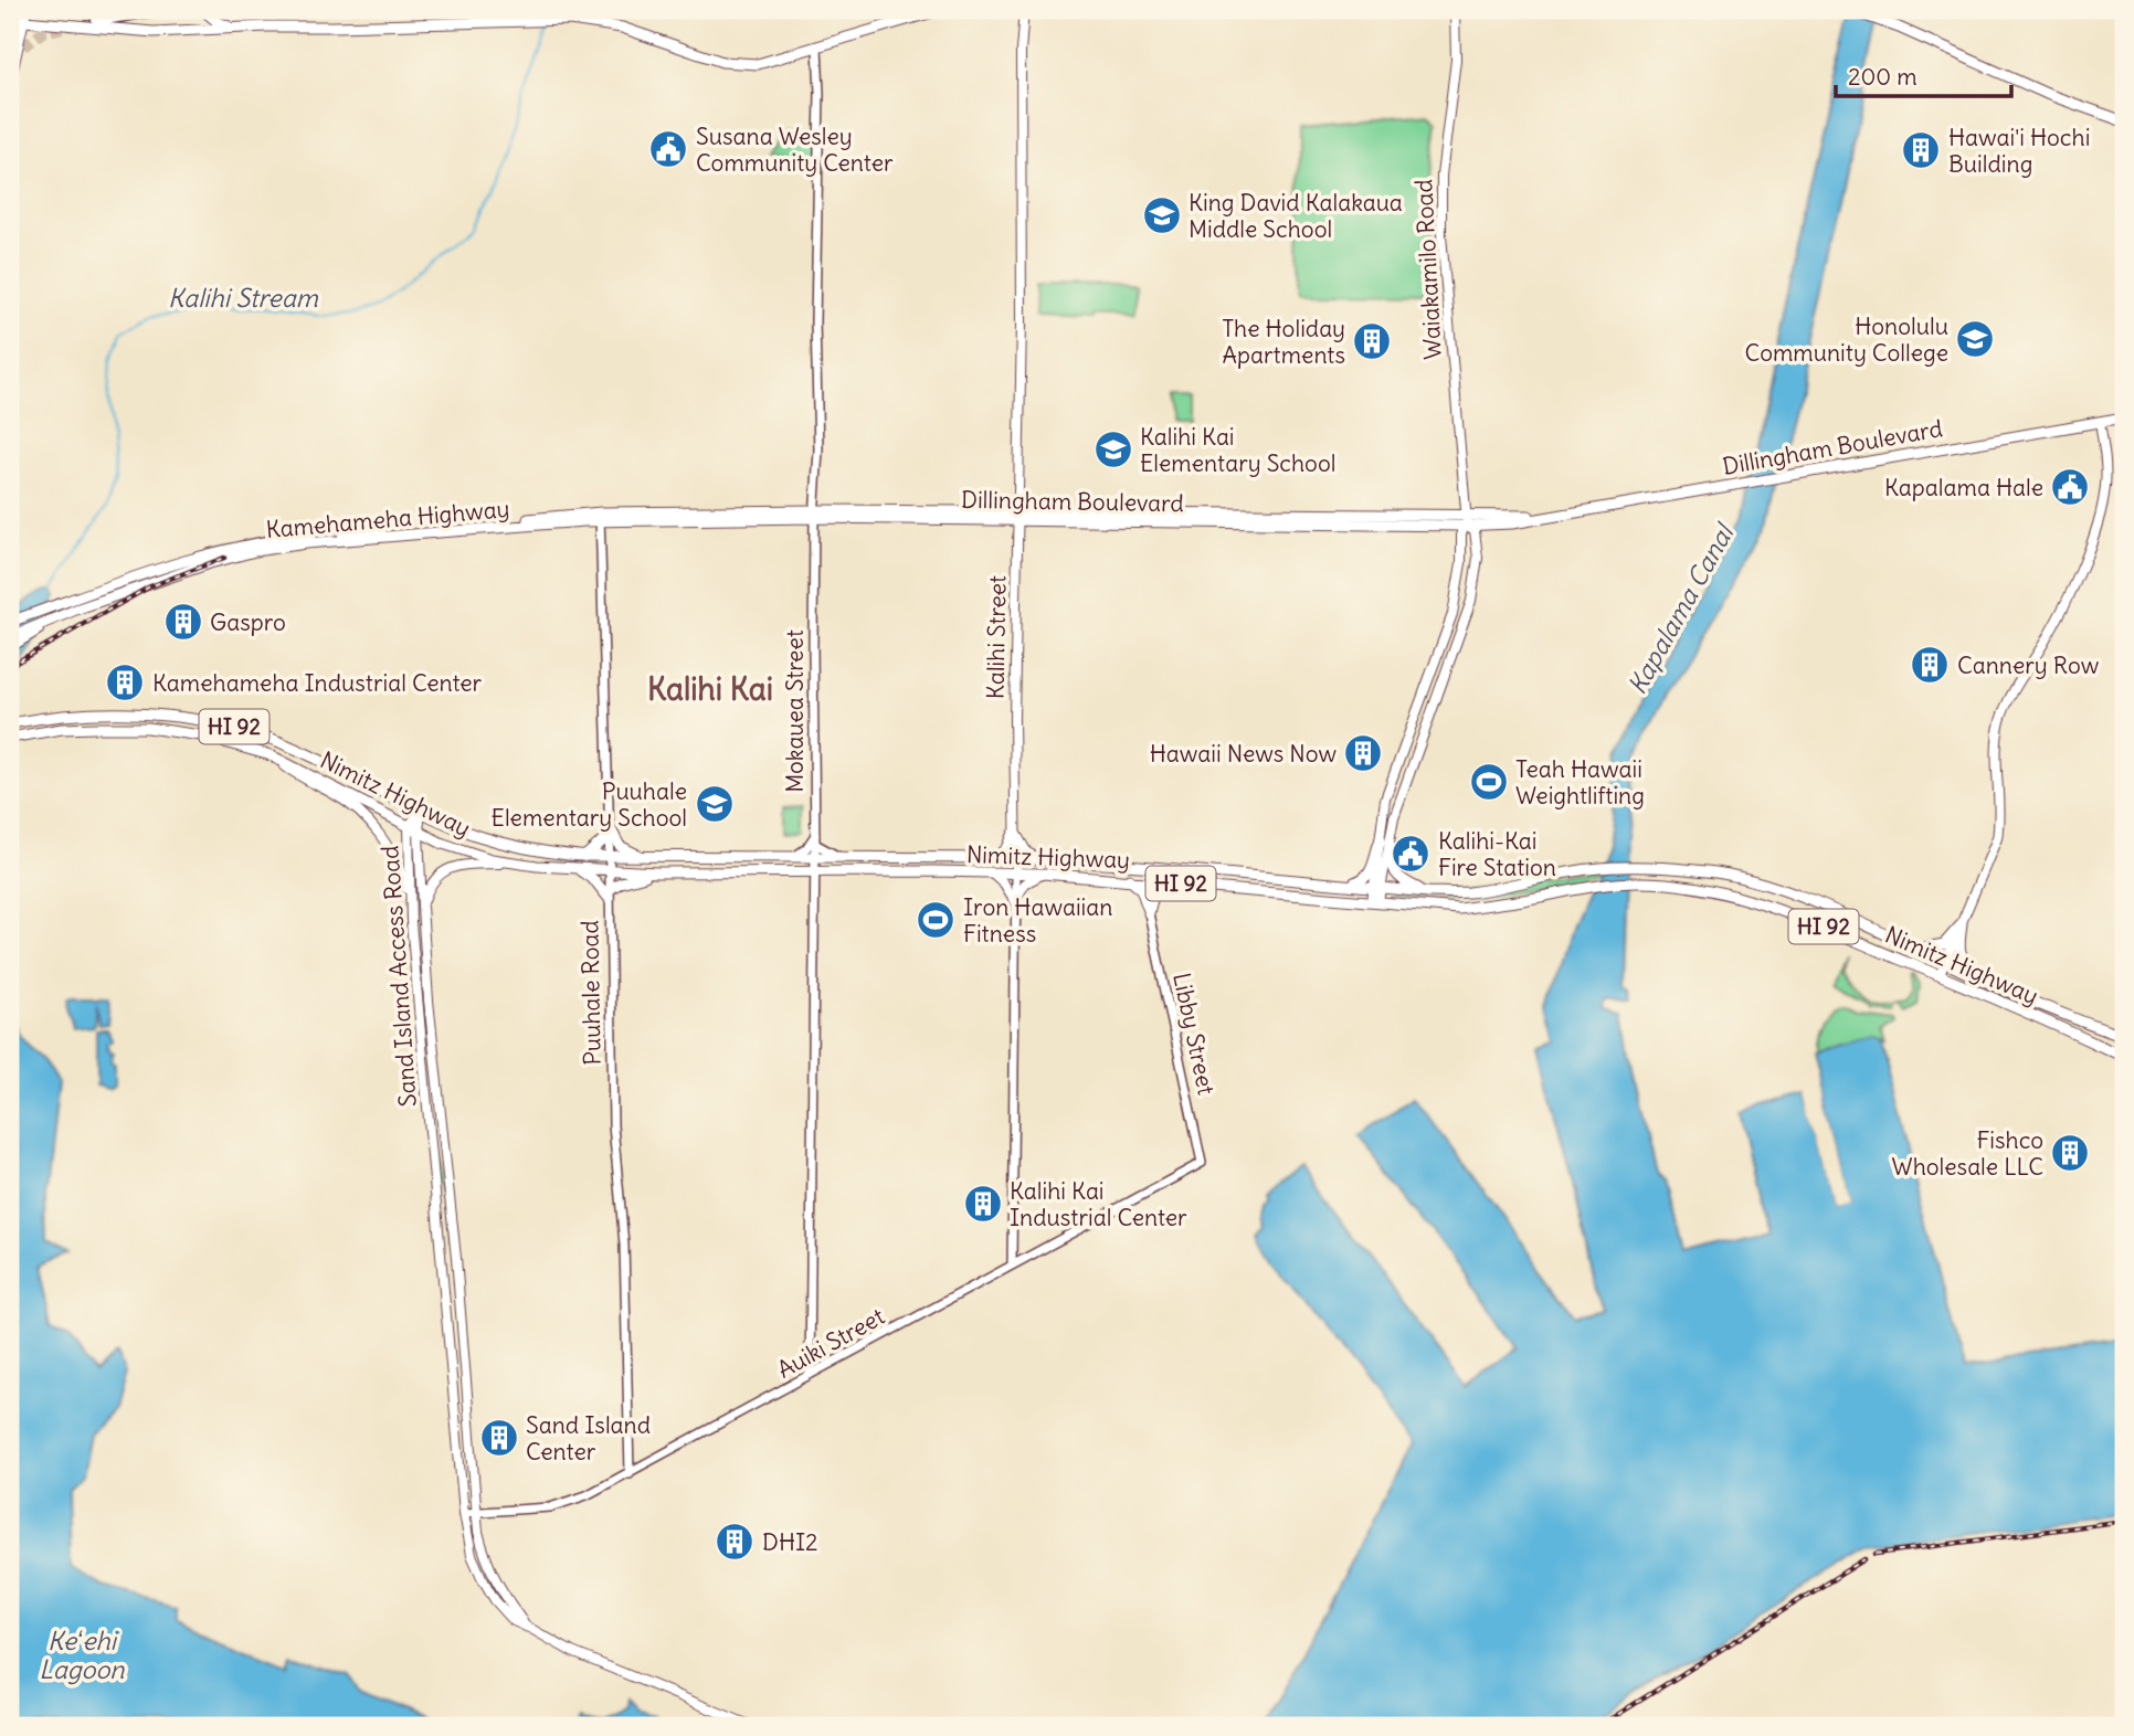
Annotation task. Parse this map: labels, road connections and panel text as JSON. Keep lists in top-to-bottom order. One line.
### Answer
{"streets":{"main road":["Waiakamilo Road","Dillingham Boulevard","Kamehameha Highway","Kalihi Street","HI 92","Nimitz Highway","Sand Island Access Road"],"street":["Mokauea Street","Puuhale Road","Libby Street","Auiki Street"]},"crossings":[["Waiakamilo Road","Dillingham Boulevard"],["Waiakamilo Road","Nimitz Highway"],["Dillingham Boulevard","Kamehameha Highway"],["Dillingham Boulevard","Kalihi Street"],["Dillingham Boulevard","Mokauea Street"],["Dillingham Boulevard","Puuhale Road"],["Kamehameha Highway","Puuhale Road"],["Kalihi Street","Nimitz Highway"],["Kalihi Street","Auiki Street"],["Mokauea Street","Nimitz Highway"],["Mokauea Street","Auiki Street"],["Nimitz Highway","Sand Island Access Road"],["Nimitz Highway","Puuhale Road"],["Sand Island Access Road","Auiki Street"],["Puuhale Road","Auiki Street"],["Libby Street","Auiki Street"]],"districts":["Kalihi Kai"],"water":["Kalihi Stream","Kapalama Canal","Keʻehi Lagoon"],"places":{"public building":["Susana Wesley Community Center","Kapalama Hale","Kalihi-Kai Fire Station"],"building":["Hawai'i Hochi Building","The Holiday Apartments","Gaspro","Cannery Row","Kamehameha Industrial Center","Hawaii News Now","Fishco Wholesale LLC","Kalihi Kai Industrial Center","Sand Island Center","DHI2"],"school or university":["King David Kalakaua Middle School","Honolulu Community College","Kalihi Kai Elementary School","Puuhale Elementary School"],"sports":["Teah Hawaii Weightlifting","Iron Hawaiian Fitness"]},"scale_bar":"200 m"}
